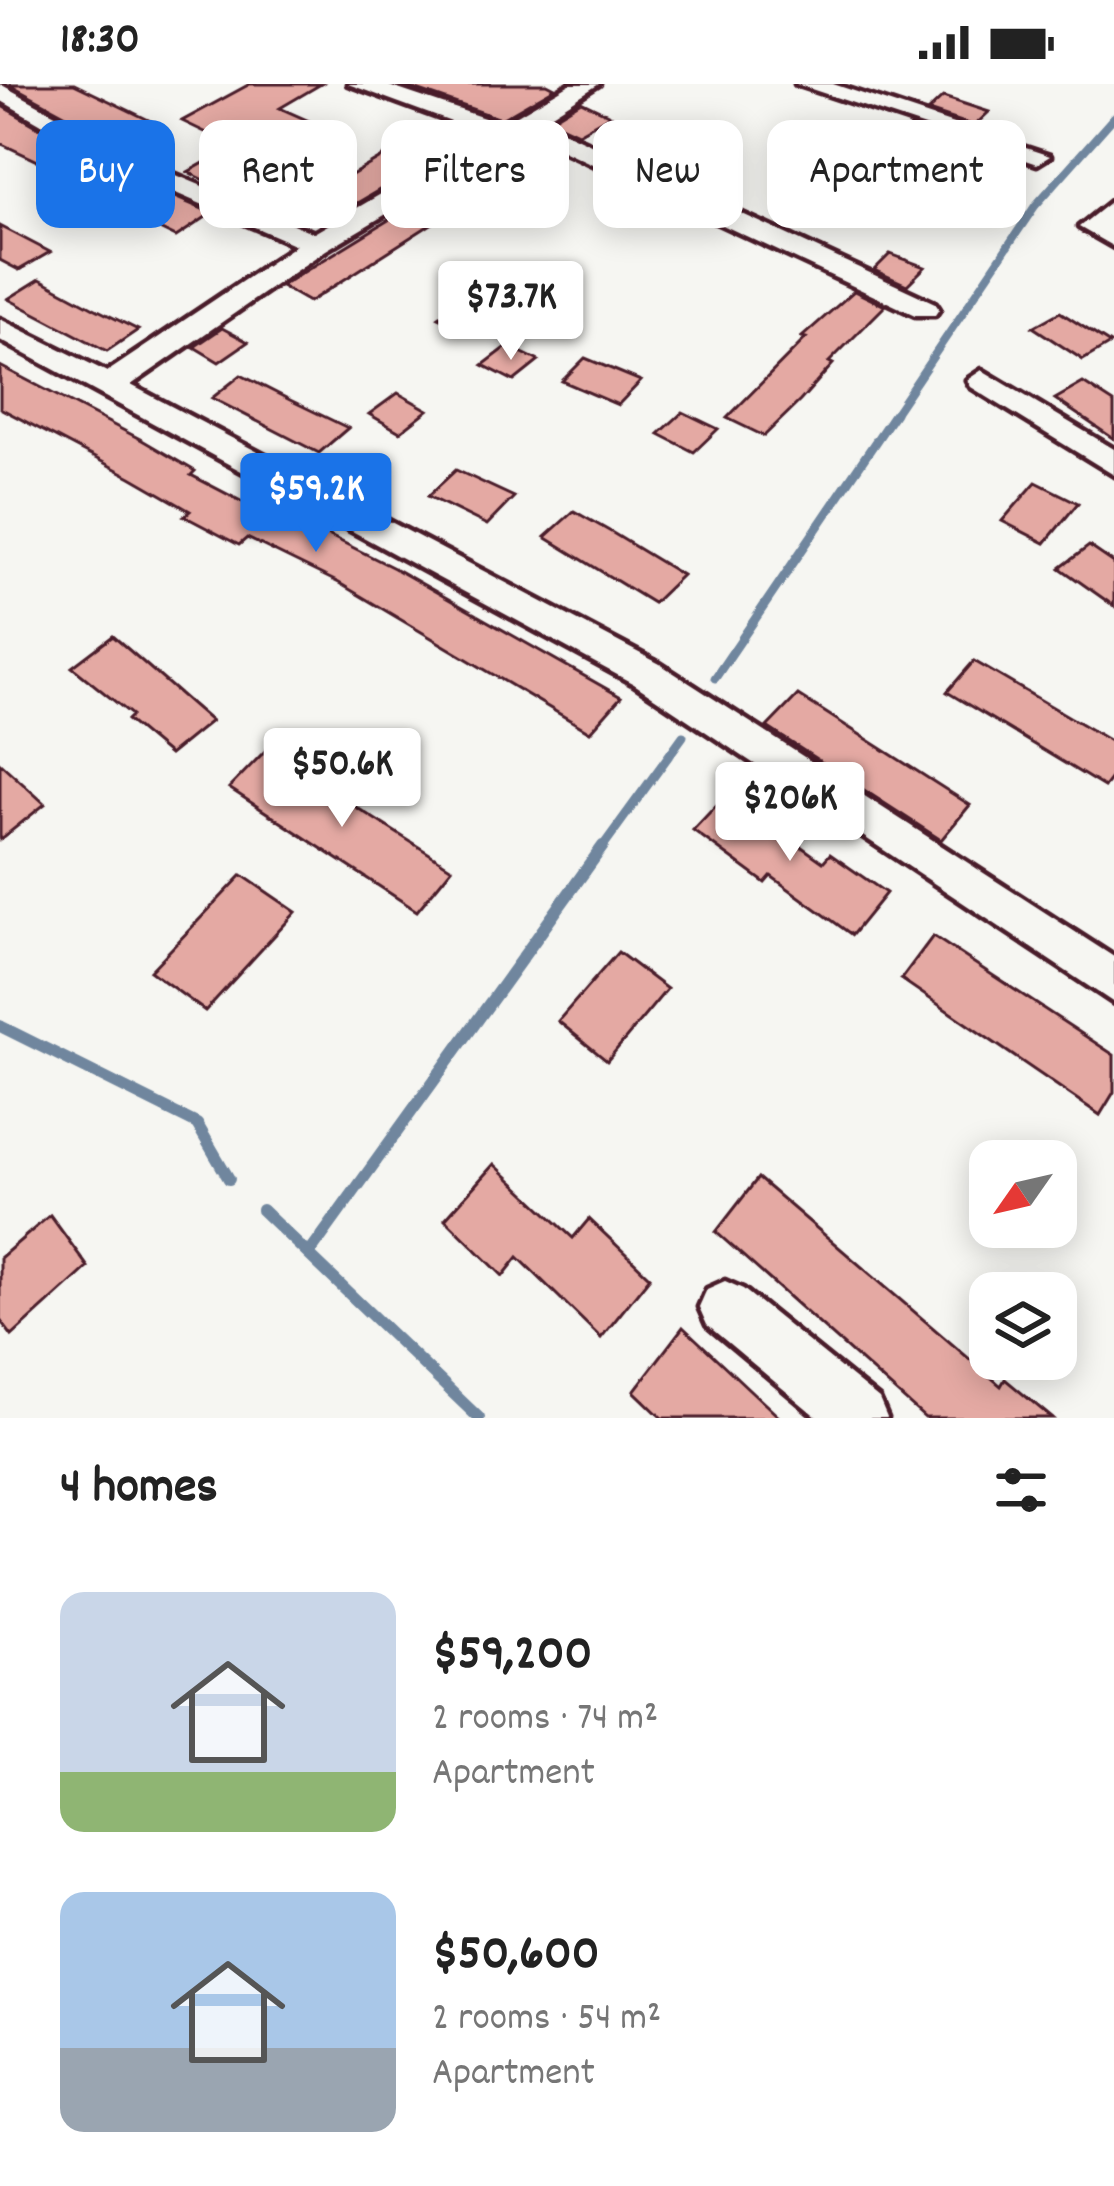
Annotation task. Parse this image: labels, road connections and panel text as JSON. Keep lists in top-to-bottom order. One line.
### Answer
{"north":"bottom left","page":{"status":"18:30","chip":["Buy","Rent","Filters","New","Apartment"],"price":["$73.7K","$59.2K","$50.6K","$206K"],"heading":"4 homes","list":[{"name":"$59,200","note":"2 rooms · 74 m² · Apartment"},{"name":"$50,600","note":"2 rooms · 54 m² · Apartment"}]}}
